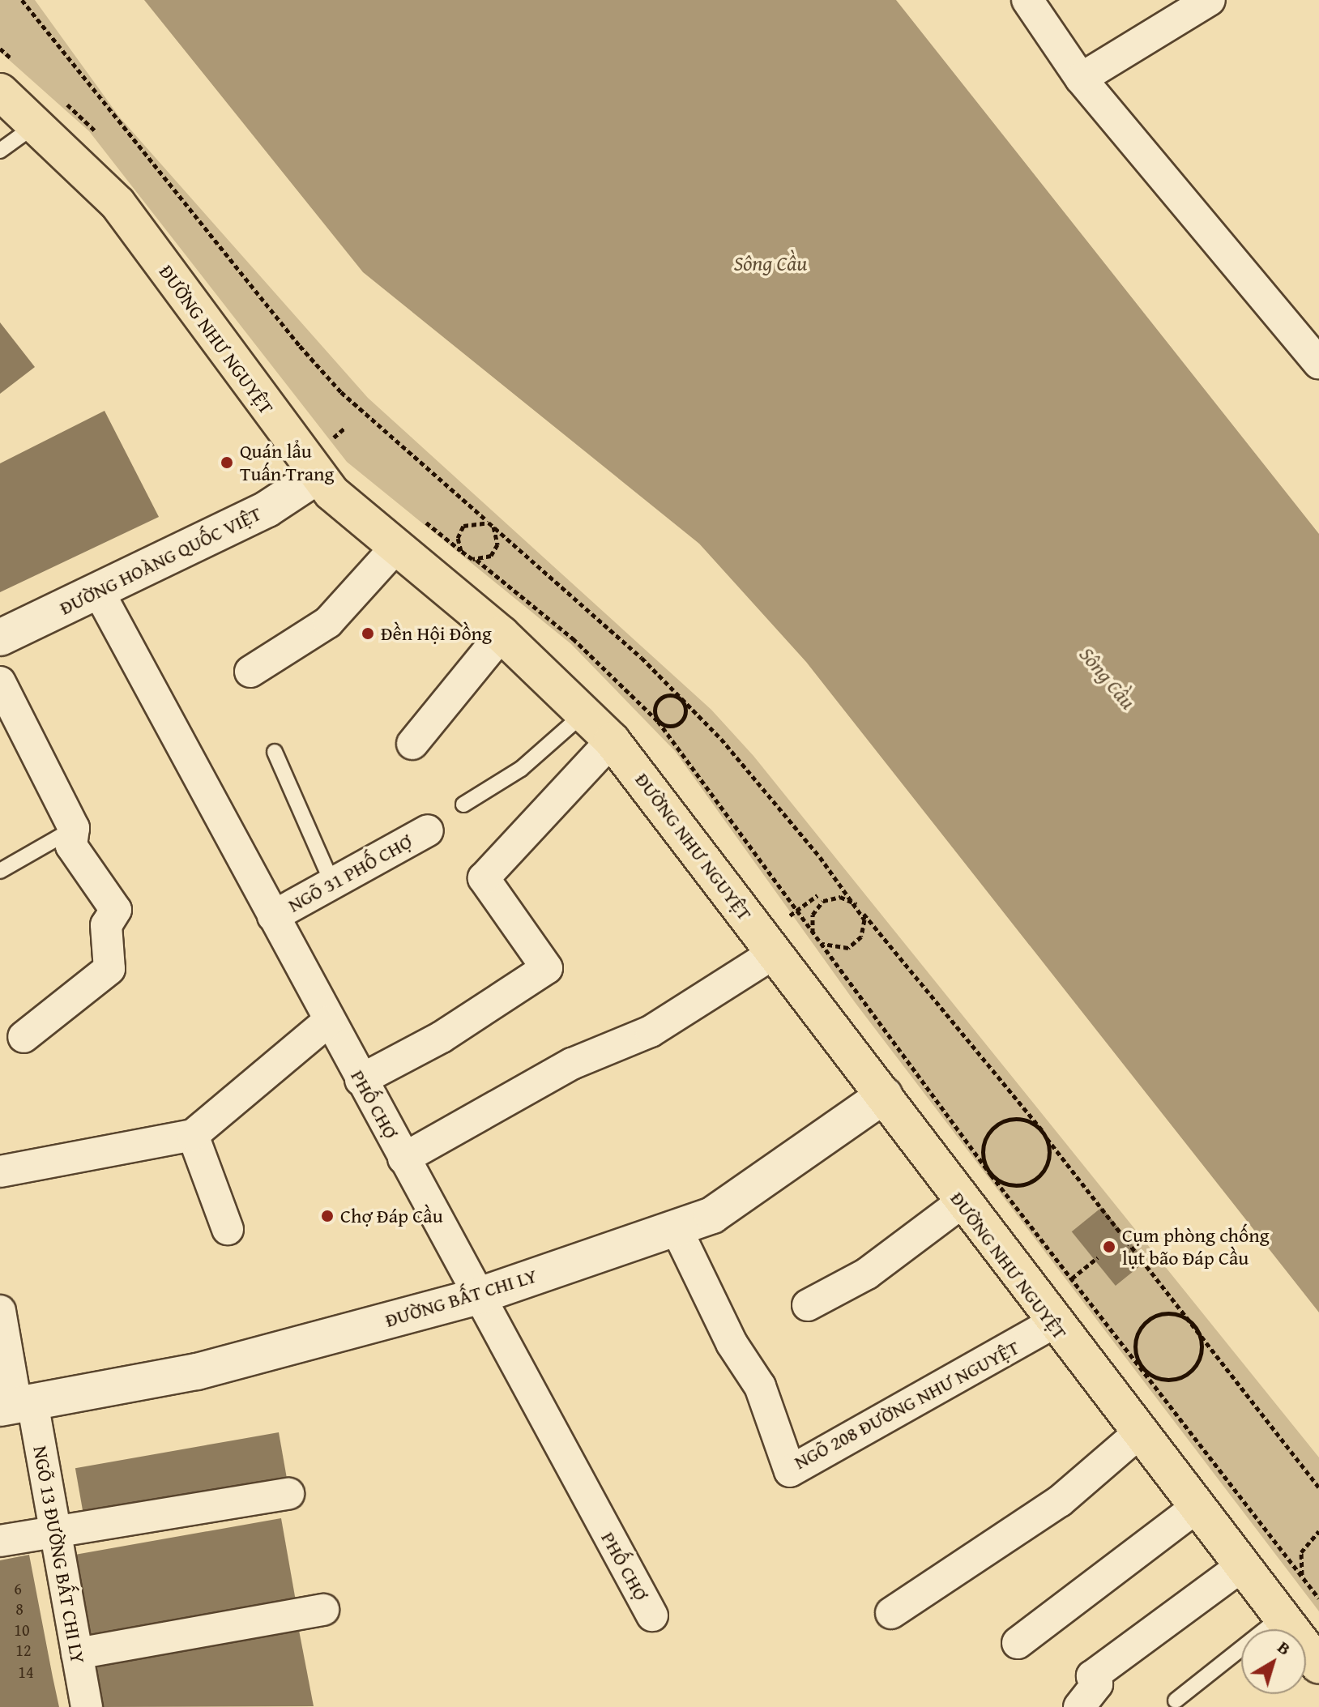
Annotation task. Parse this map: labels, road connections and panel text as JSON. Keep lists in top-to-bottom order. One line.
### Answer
{"streets":{"main road":["ĐƯỜNG NHƯ NGUYỆT"],"street":["ĐƯỜNG HOÀNG QUỐC VIỆT","NGÕ 31 PHỐ CHỢ","PHỐ CHỢ","ĐƯỜNG BẤT CHI LY","NGÕ 208 ĐƯỜNG NHƯ NGUYỆT","NGÕ 13 ĐƯỜNG BẤT CHI LY"]},"crossings":[["ĐƯỜNG NHƯ NGUYỆT","ĐƯỜNG HOÀNG QUỐC VIỆT"],["ĐƯỜNG NHƯ NGUYỆT","ĐƯỜNG BẤT CHI LY"],["ĐƯỜNG NHƯ NGUYỆT","NGÕ 208 ĐƯỜNG NHƯ NGUYỆT"],["ĐƯỜNG HOÀNG QUỐC VIỆT","PHỐ CHỢ"],["NGÕ 31 PHỐ CHỢ","PHỐ CHỢ"],["PHỐ CHỢ","ĐƯỜNG BẤT CHI LY"],["ĐƯỜNG BẤT CHI LY","NGÕ 208 ĐƯỜNG NHƯ NGUYỆT"],["ĐƯỜNG BẤT CHI LY","NGÕ 13 ĐƯỜNG BẤT CHI LY"]],"water":["Sông Cầu"],"places":["Quán lẩu Tuấn Trang","Đền Hội Đồng","Chợ Đáp Cầu","Cụm phòng chống lụt bão Đáp Cầu"],"house_numbers":["6","8","10","12","14"],"north":"top right"}
